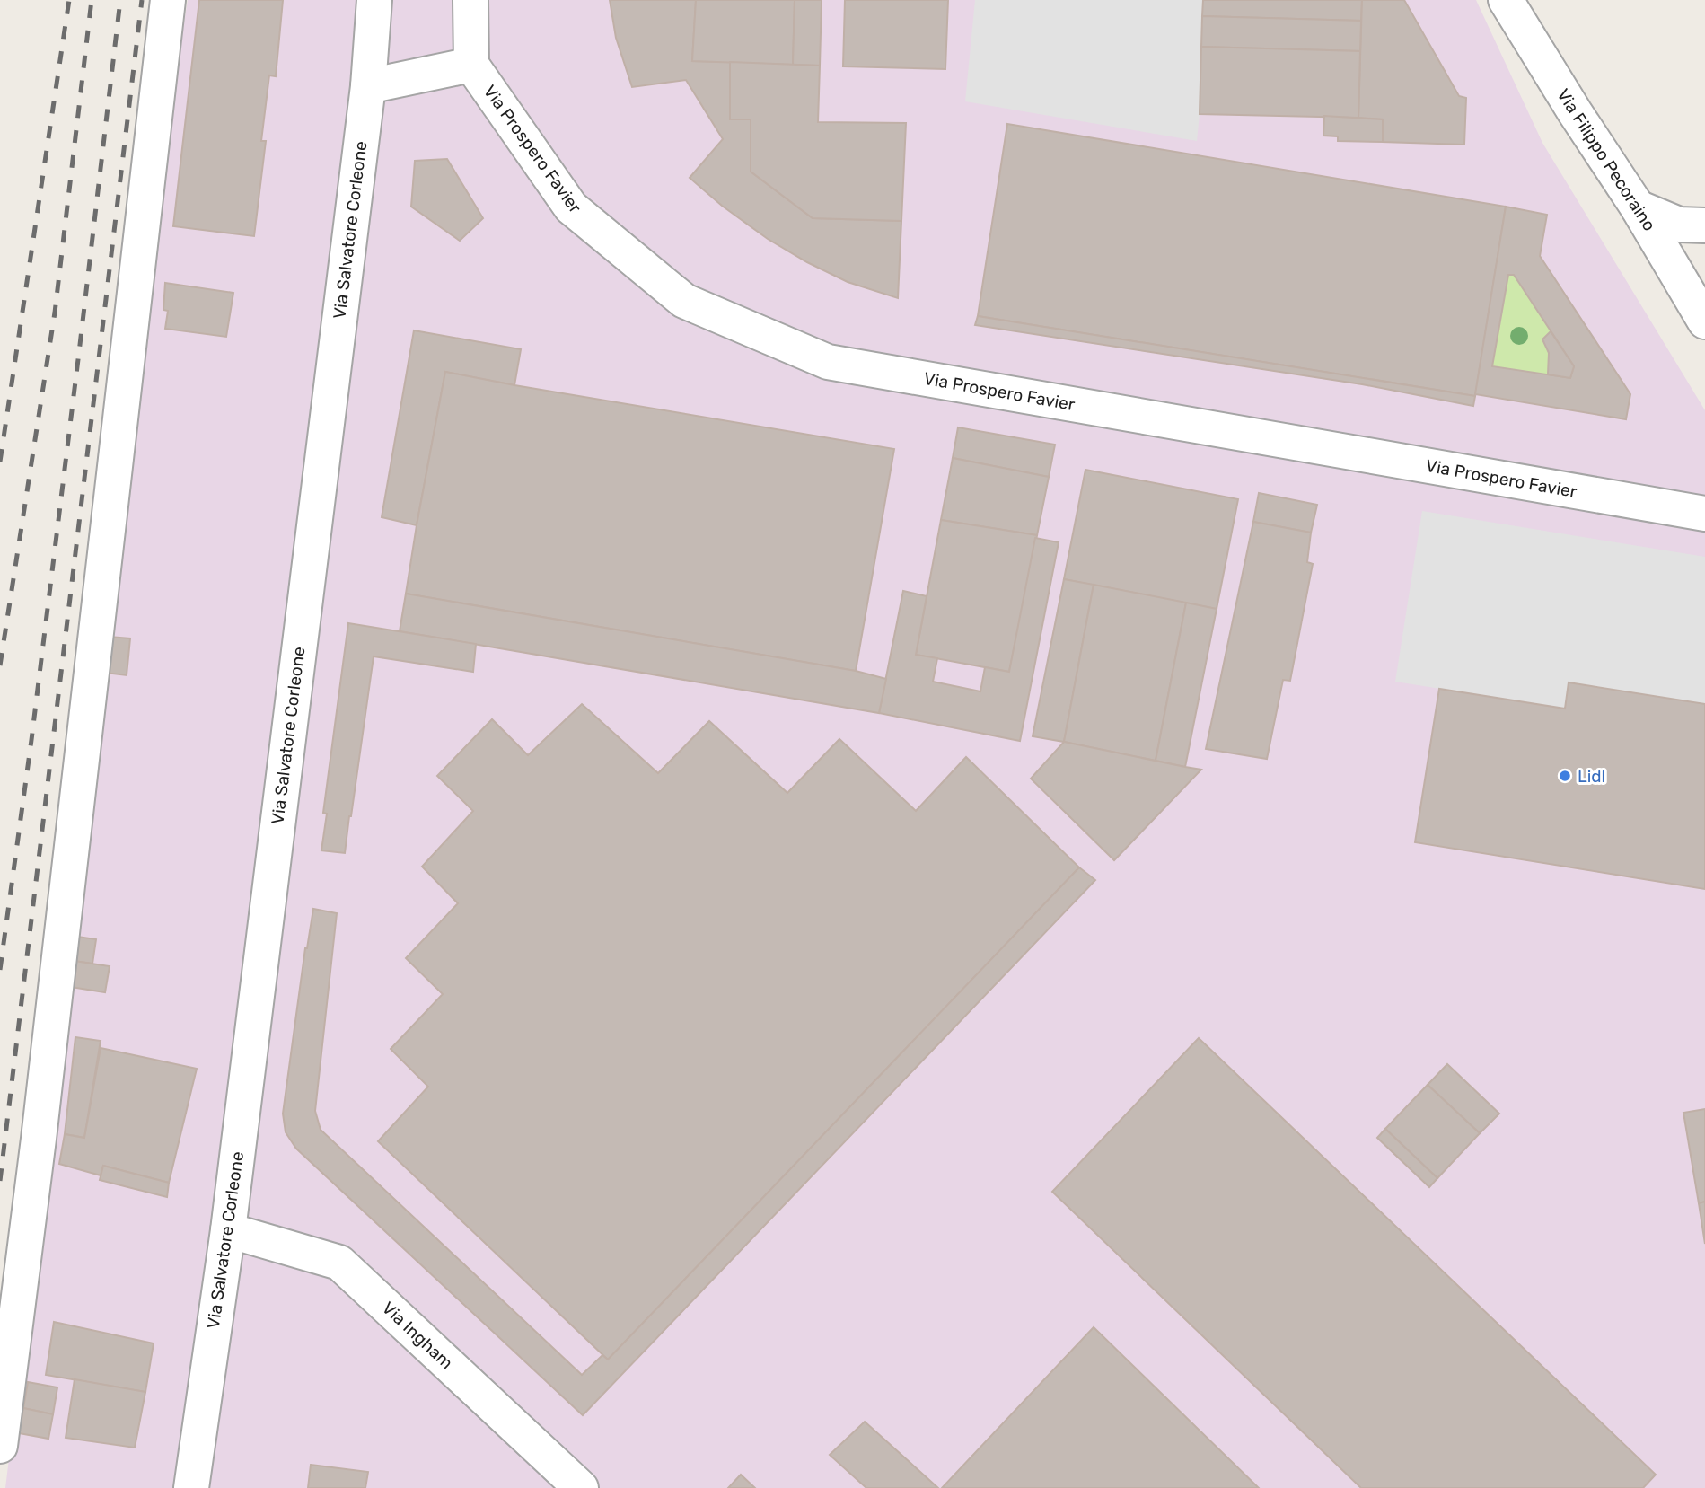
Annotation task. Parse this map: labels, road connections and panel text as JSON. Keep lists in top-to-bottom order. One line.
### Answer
{"streets":{"street":["Via Prospero Favier","Via Filippo Pecoraino","Via Salvatore Corleone","Via Ingham"]},"crossings":[["Via Salvatore Corleone","Via Ingham"]],"places":["Lidl"]}
